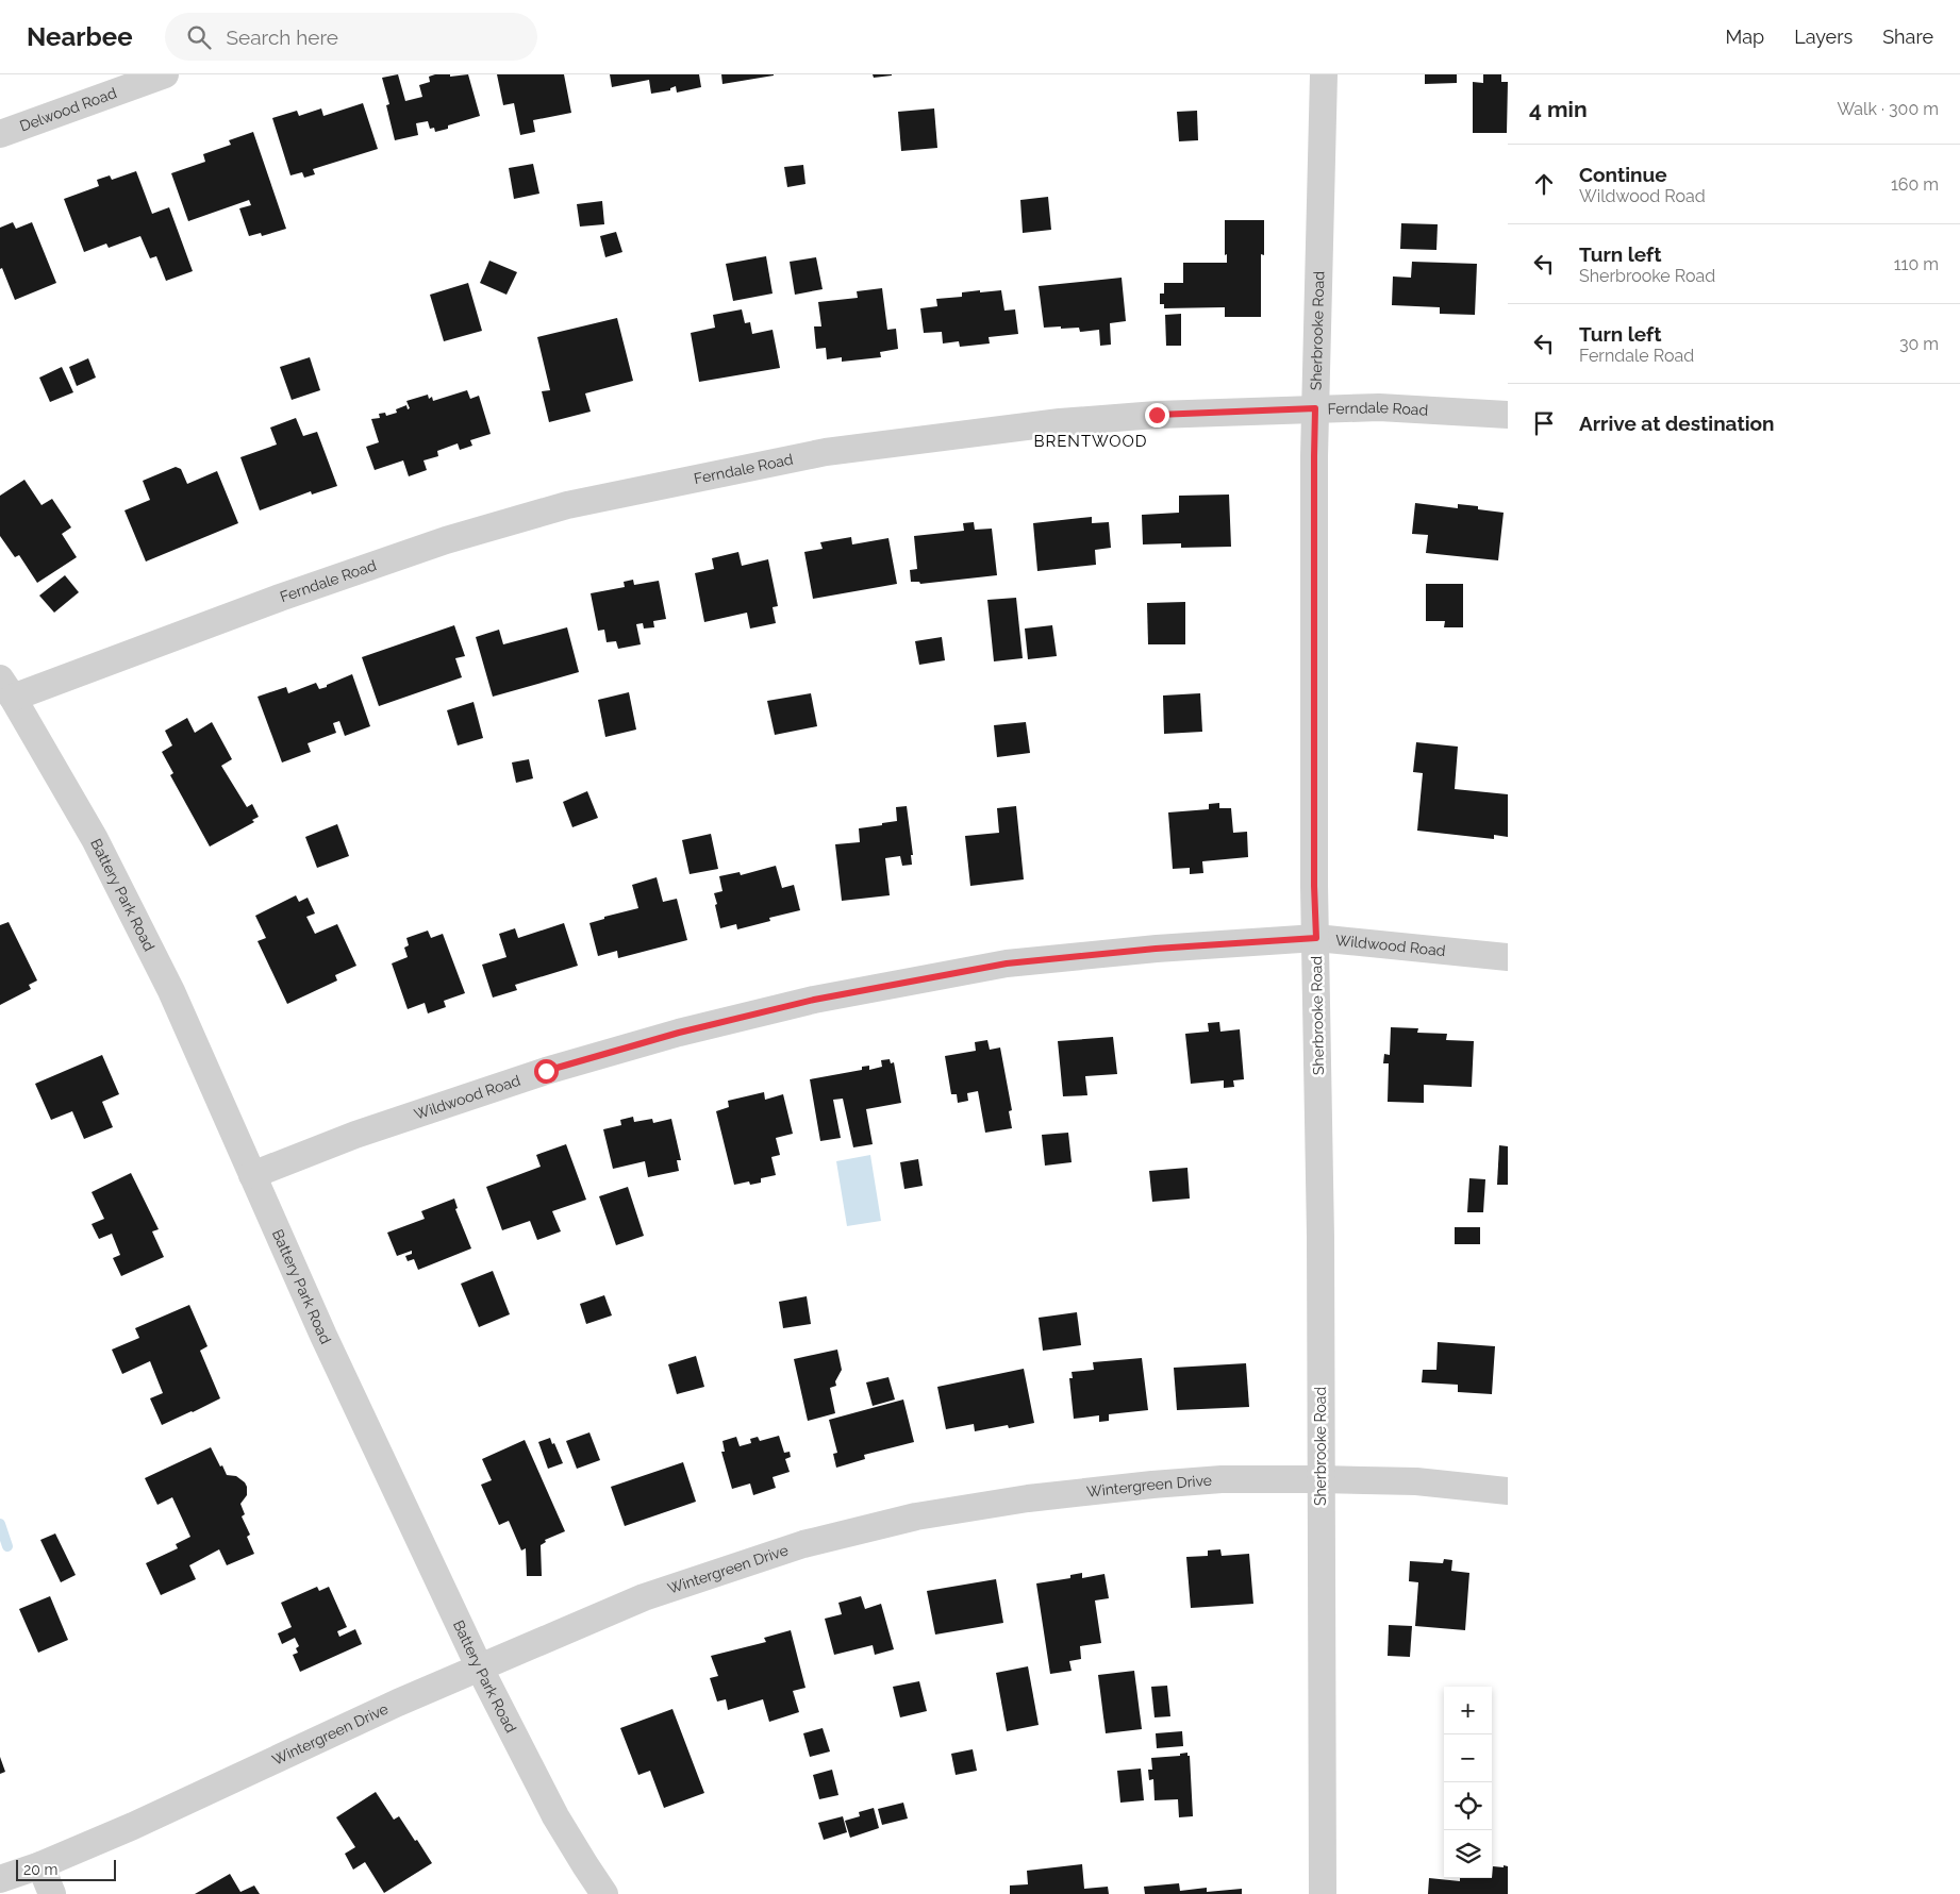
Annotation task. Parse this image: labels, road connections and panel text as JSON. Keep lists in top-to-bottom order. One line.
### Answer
{"streets":{"street":["Delwood Road","Sherbrooke Road","Ferndale Road","Battery Park Road","Wildwood Road","Wintergreen Drive"]},"crossings":[["Sherbrooke Road","Ferndale Road"],["Sherbrooke Road","Wildwood Road"],["Sherbrooke Road","Wintergreen Drive"],["Ferndale Road","Battery Park Road"],["Battery Park Road","Wildwood Road"],["Battery Park Road","Wintergreen Drive"]],"districts":["BRENTWOOD"],"scale_bar":"20 m","page":{"header":"Nearbee","search":"Search here","nav":["Map","Layers","Share"],"heading":["4 min","Walk · 300 m"],"list":[["Continue","Wildwood Road","160 m"],["Turn left","Sherbrooke Road","110 m"],["Turn left","Ferndale Road","30 m"],"Arrive at destination"],"map_buttons":["+","−"],"scale":"20 m"}}
